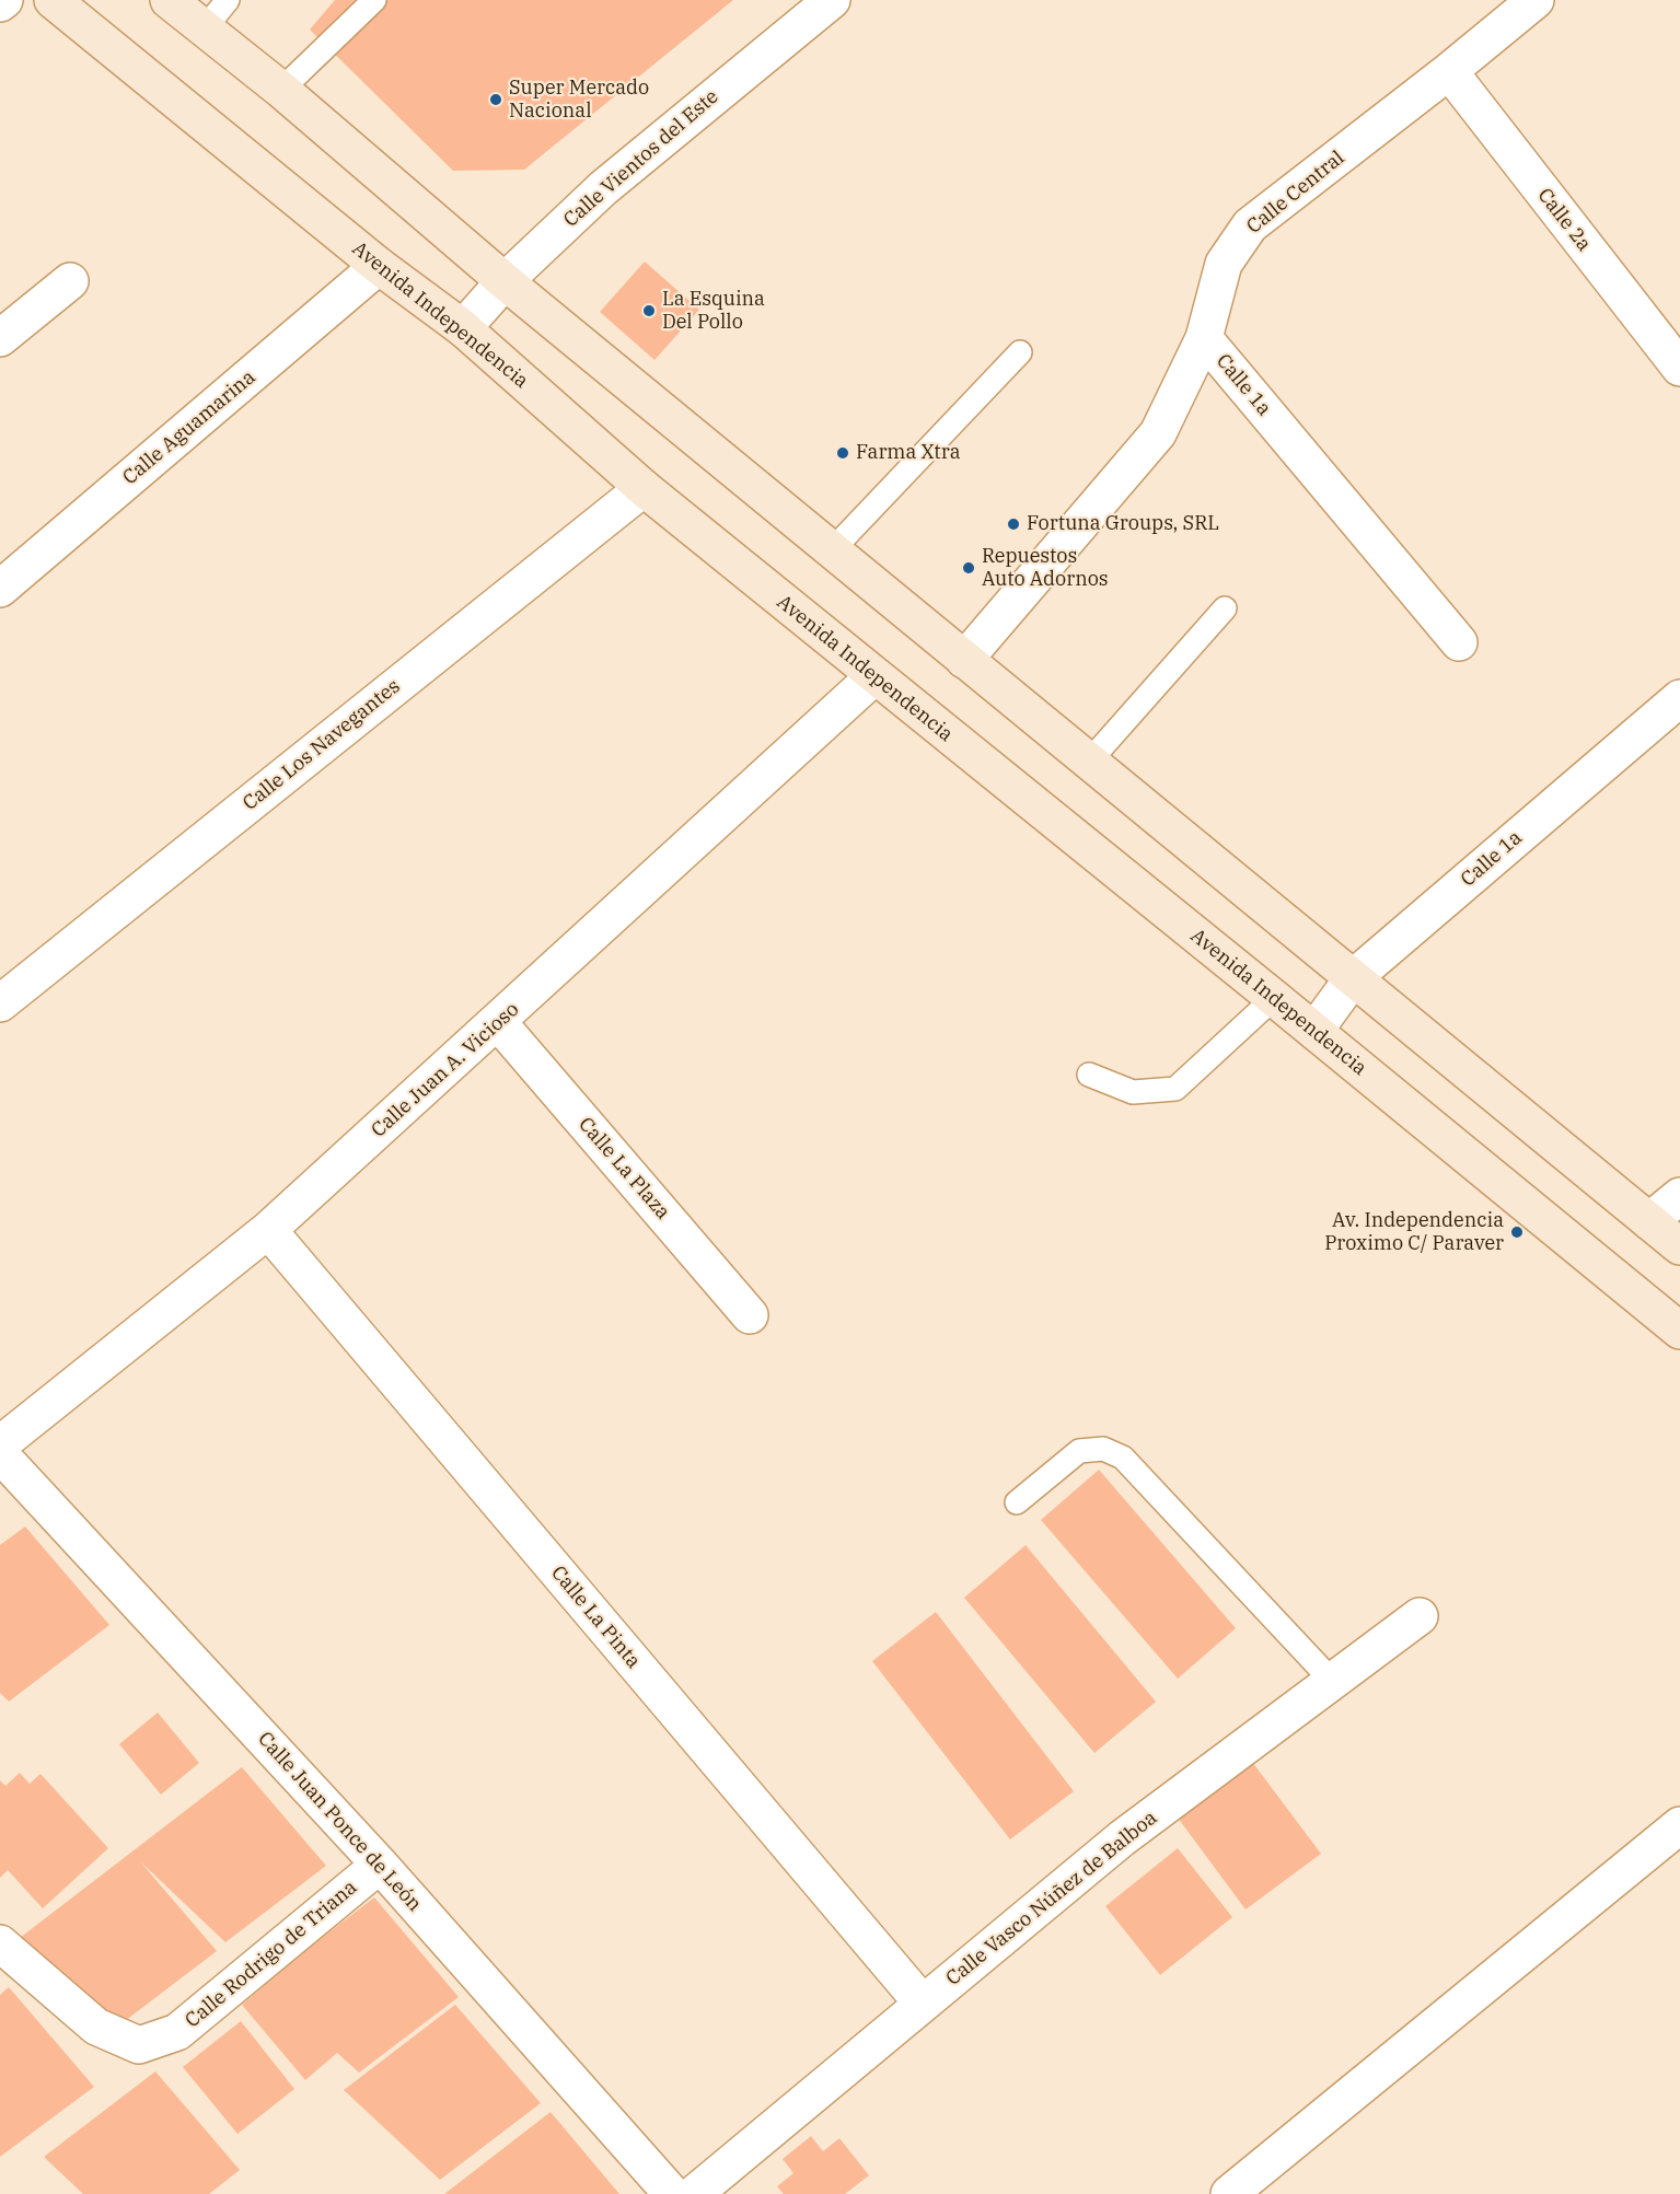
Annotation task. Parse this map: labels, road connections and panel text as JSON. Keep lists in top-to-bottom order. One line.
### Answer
{"streets":{"main road":["Avenida Independencia"],"street":["Calle Vientos del Este","Calle Central","Calle 2a","Calle 1a","Calle Aguamarina","Calle Los Navegantes","Calle Juan A. Vicioso","Calle La Plaza","Calle La Pinta","Calle Juan Ponce de León","Calle Vasco Núñez de Balboa","Calle Rodrigo de Triana"]},"crossings":[["Calle Vientos del Este","Avenida Independencia"],["Calle Central","Calle 2a"],["Calle Central","Calle 1a"],["Avenida Independencia","Calle 1a"],["Avenida Independencia","Calle Aguamarina"],["Avenida Independencia","Calle Los Navegantes"],["Avenida Independencia","Calle Juan A. Vicioso"],["Calle Juan A. Vicioso","Calle La Plaza"],["Calle Juan A. Vicioso","Calle La Pinta"],["Calle La Pinta","Calle Vasco Núñez de Balboa"],["Calle Juan Ponce de León","Calle Rodrigo de Triana"]],"places":["Super Mercado Nacional","La Esquina Del Pollo","Farma Xtra","Fortuna Groups, SRL","Repuestos Auto Adornos","Av. Independencia Proximo C/ Paraver"]}
